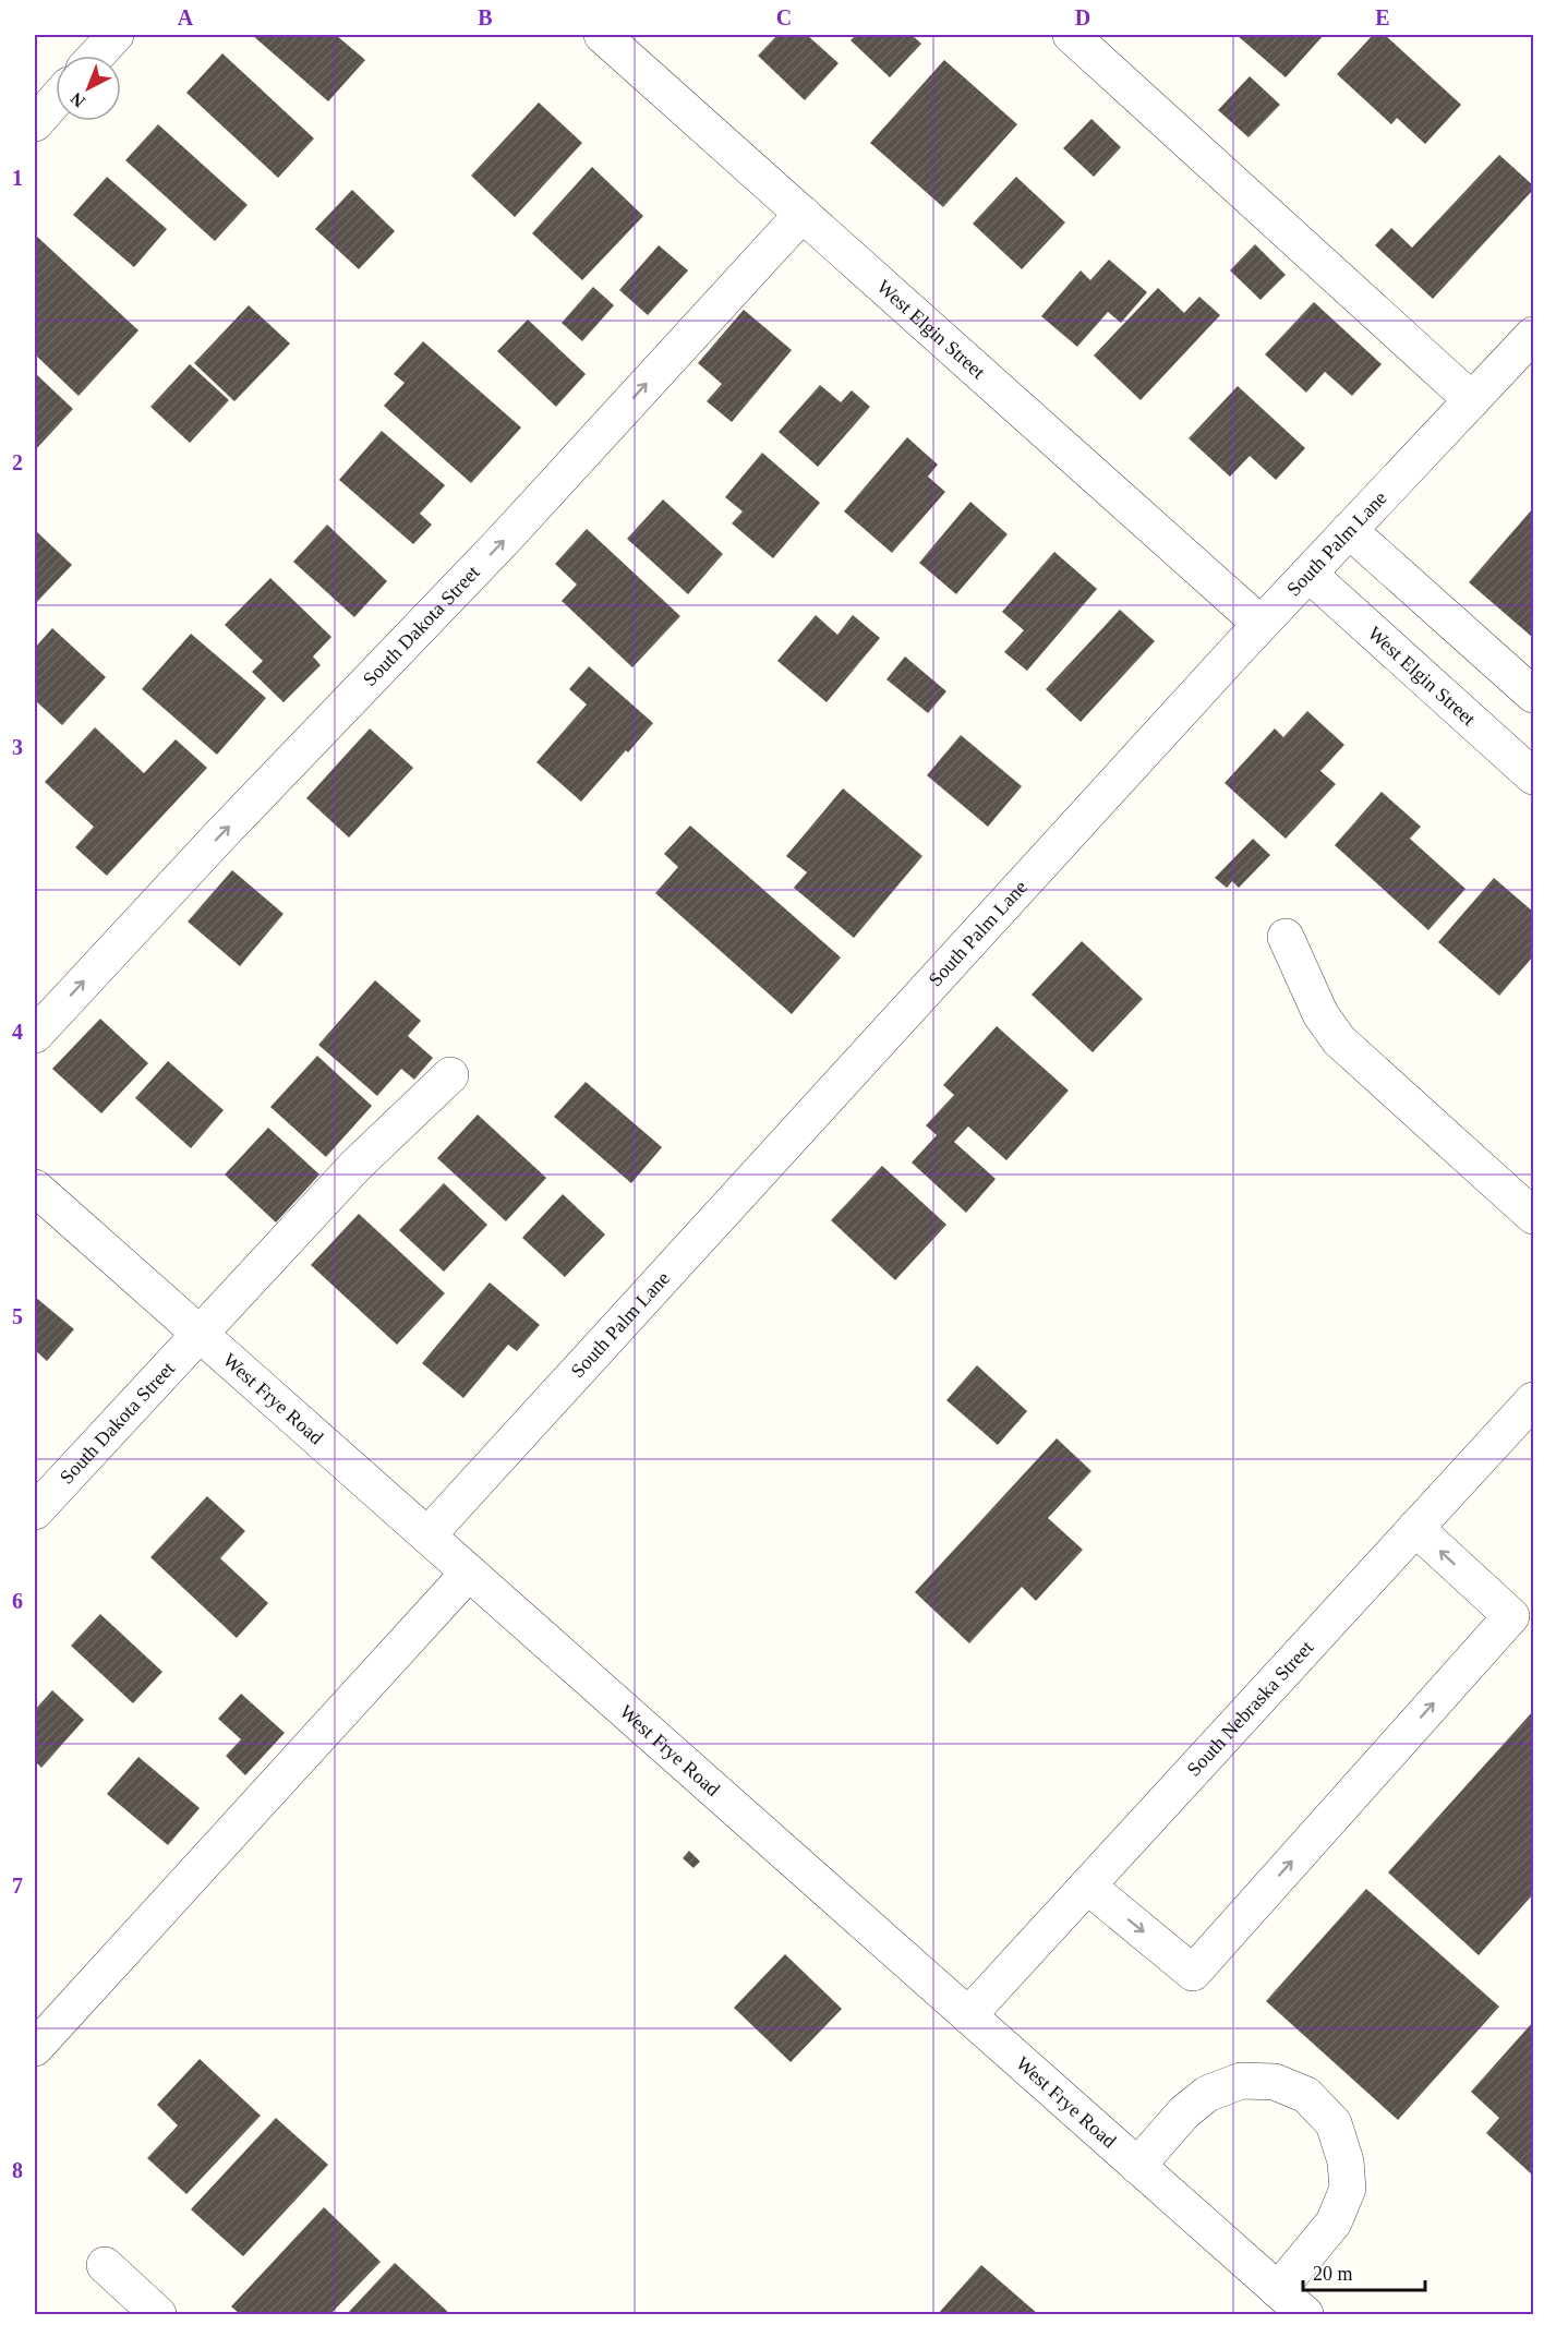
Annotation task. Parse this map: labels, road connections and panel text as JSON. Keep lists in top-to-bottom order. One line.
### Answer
{"streets":{"street":["West Elgin Street","South Palm Lane","South Dakota Street","West Frye Road","South Nebraska Street"]},"crossings":[["West Elgin Street","South Palm Lane"],["West Elgin Street","South Dakota Street"],["South Palm Lane","West Frye Road"],["South Dakota Street","West Frye Road"],["West Frye Road","South Nebraska Street"]],"one_way":["South Dakota Street"],"scale_bar":"20 m","north":"bottom left","grid":{"columns":["A","B","C","D","E"],"rows":["1","2","3","4","5","6","7","8"]}}
